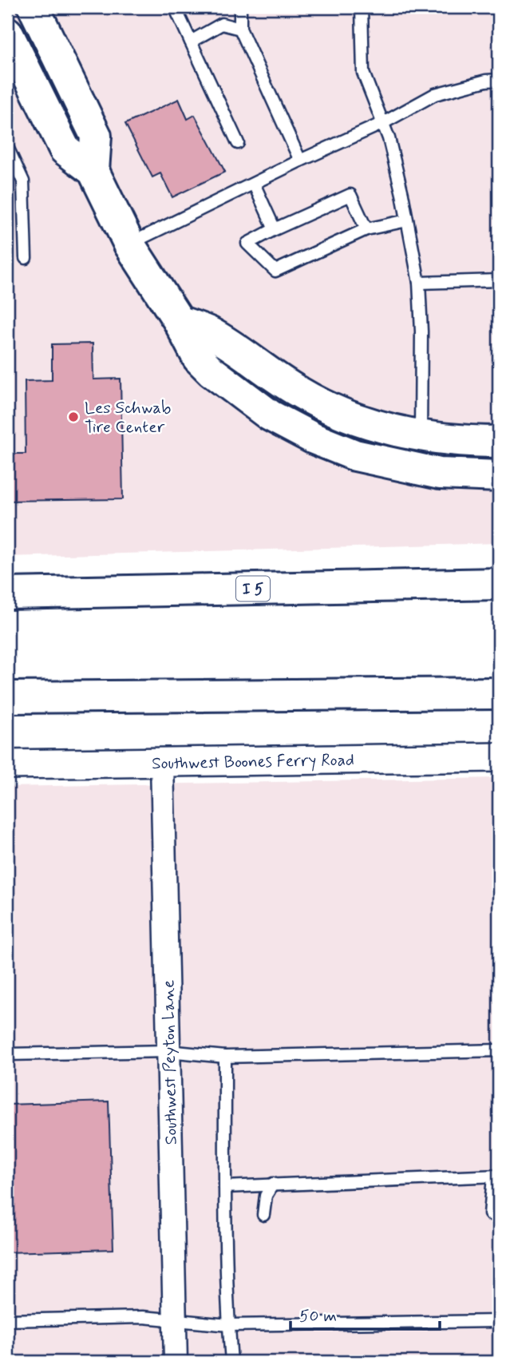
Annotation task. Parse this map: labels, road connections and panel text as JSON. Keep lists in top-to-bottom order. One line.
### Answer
{"streets":{"main road":["I 5"],"street":["Southwest Boones Ferry Road","Southwest Peyton Lane"]},"crossings":[["Southwest Boones Ferry Road","Southwest Peyton Lane"]],"places":["Les Schwab Tire Center"],"scale_bar":"50 m"}
